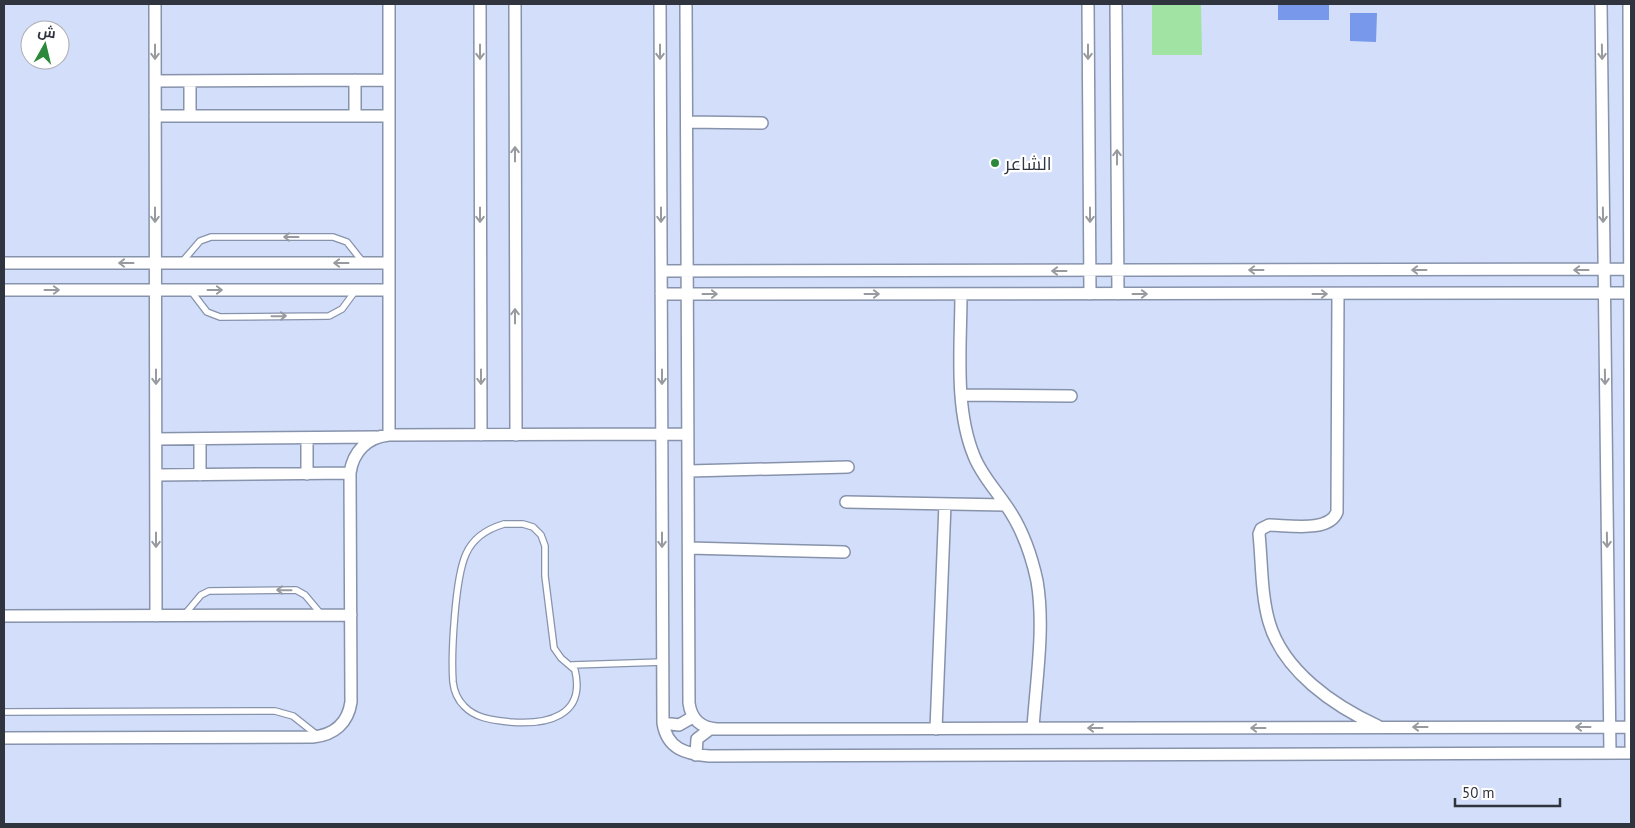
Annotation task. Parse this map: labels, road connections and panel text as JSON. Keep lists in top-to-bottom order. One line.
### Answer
{"places":["الشاعر"],"scale_bar":"50 m","north":"top"}
